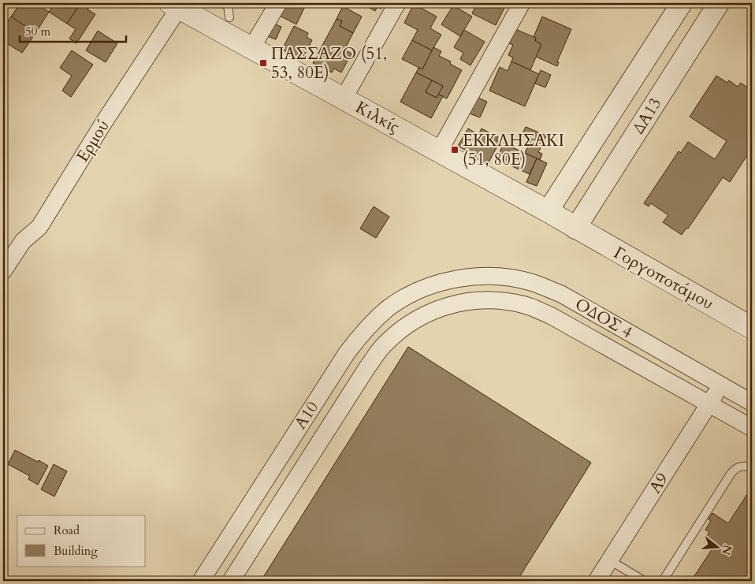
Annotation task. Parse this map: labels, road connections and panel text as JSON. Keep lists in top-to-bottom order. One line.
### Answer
{"streets":{"main road":["Κιλκίς","Γοργοποτάμου"],"street":["ΔΑ13","Ερμού","ΟΔΟΣ 4","Α10","Α9"]},"crossings":[["ΔΑ13","Κιλκίς"],["ΔΑ13","Γοργοποτάμου"],["Κιλκίς","Ερμού"],["Κιλκίς","Γοργοποτάμου"],["ΟΔΟΣ 4","Α10"],["ΟΔΟΣ 4","Α9"]],"places":{"transit":["ΠΑΣΣΑΖΟ (51, 53, 80Ε)","ΕΚΚΛΗΣΑΚΙ (51, 80Ε)"]},"legend":["Road","Building"],"scale_bar":"50 m","north":"right"}
